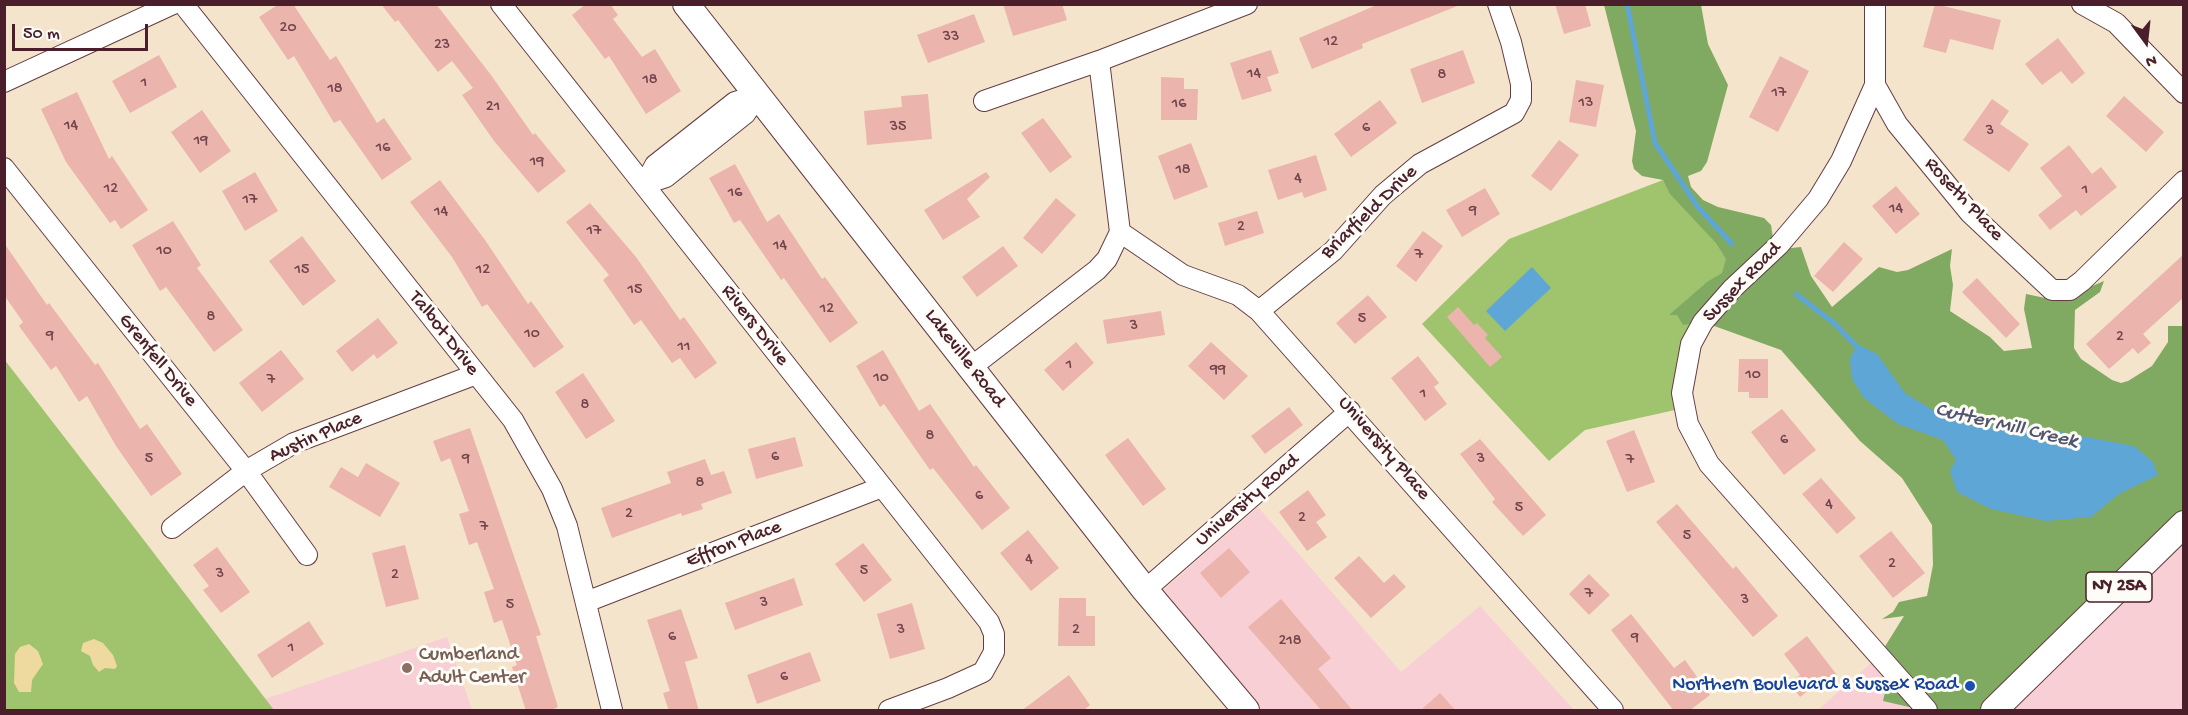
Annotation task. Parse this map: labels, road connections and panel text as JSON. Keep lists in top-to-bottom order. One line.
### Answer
{"streets":{"main road":["Lakeville Road","NY 25A"],"street":["Roseth Place","Briarfield Drive","Sussex Road","Rivers Drive","Talbot Drive","Grenfell Drive","Austin Place","University Place","University Road","Effron Place"]},"crossings":[["Roseth Place","Sussex Road"],["Briarfield Drive","University Place"],["Rivers Drive","Effron Place"],["Talbot Drive","Austin Place"],["Talbot Drive","Effron Place"],["Lakeville Road","University Road"],["Grenfell Drive","Austin Place"],["University Place","University Road"]],"water":["Cutter Mill Creek"],"places":["Cumberland Adult Center","Northern Boulevard & Sussex Road"],"house_numbers":["20","33","12","23","14","8","18","1","18","17","13","16","21","14","35","6","3","19","16","19","18","4","12","1","16","17","14","9","14","2","17","14","10","7","15","12","15","12","8","5","3","10","9","2","11","1","99","10","10","7","1","8","8","6","6","5","9","3","7","8","6","4","5","2","2","7","5","4","2","5","3","2","7","3","3","5","3","2","6","9","218","1","6"],"scale_bar":"50 m","north":"bottom"}
